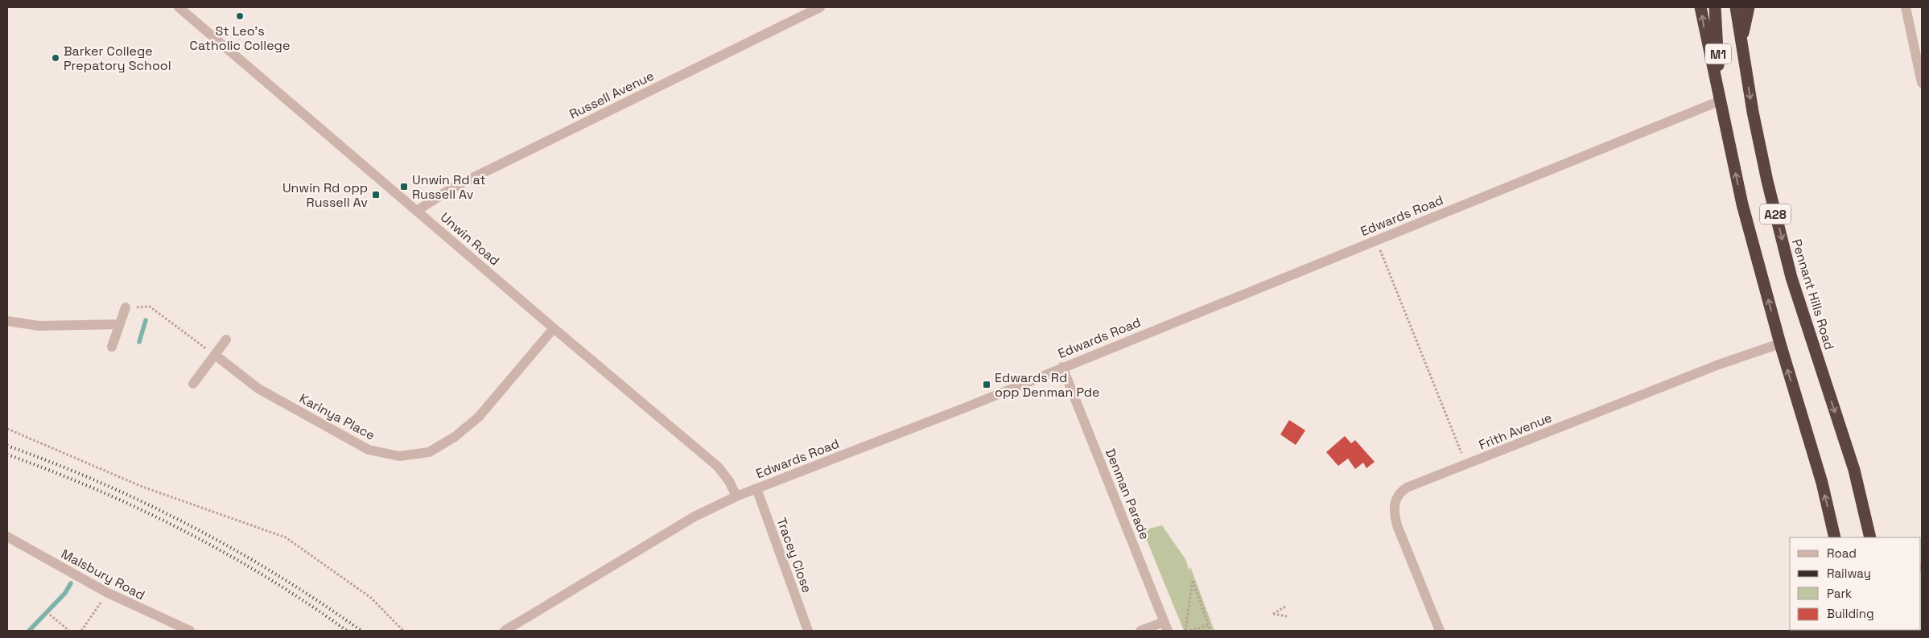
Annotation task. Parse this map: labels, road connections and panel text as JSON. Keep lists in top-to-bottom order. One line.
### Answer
{"streets":{"highway":["M1","A28","Pennant Hills Road"],"street":["Russell Avenue","Edwards Road","Unwin Road","Karinya Place","Frith Avenue","Denman Parade","Tracey Close","Malsbury Road"]},"crossings":[["M1","A28"],["M1","Edwards Road"],["M1","Pennant Hills Road"],["Russell Avenue","Unwin Road"],["A28","Edwards Road"],["A28","Frith Avenue"],["Edwards Road","Unwin Road"],["Edwards Road","Denman Parade"],["Edwards Road","Tracey Close"],["Unwin Road","Karinya Place"]],"places":{"other":["St Leo's Catholic College","Barker College Prepatory School"],"transit":["Unwin Rd at Russell Av","Unwin Rd opp Russell Av","Edwards Rd opp Denman Pde"]},"legend":["Road","Railway","Park","Building"]}
